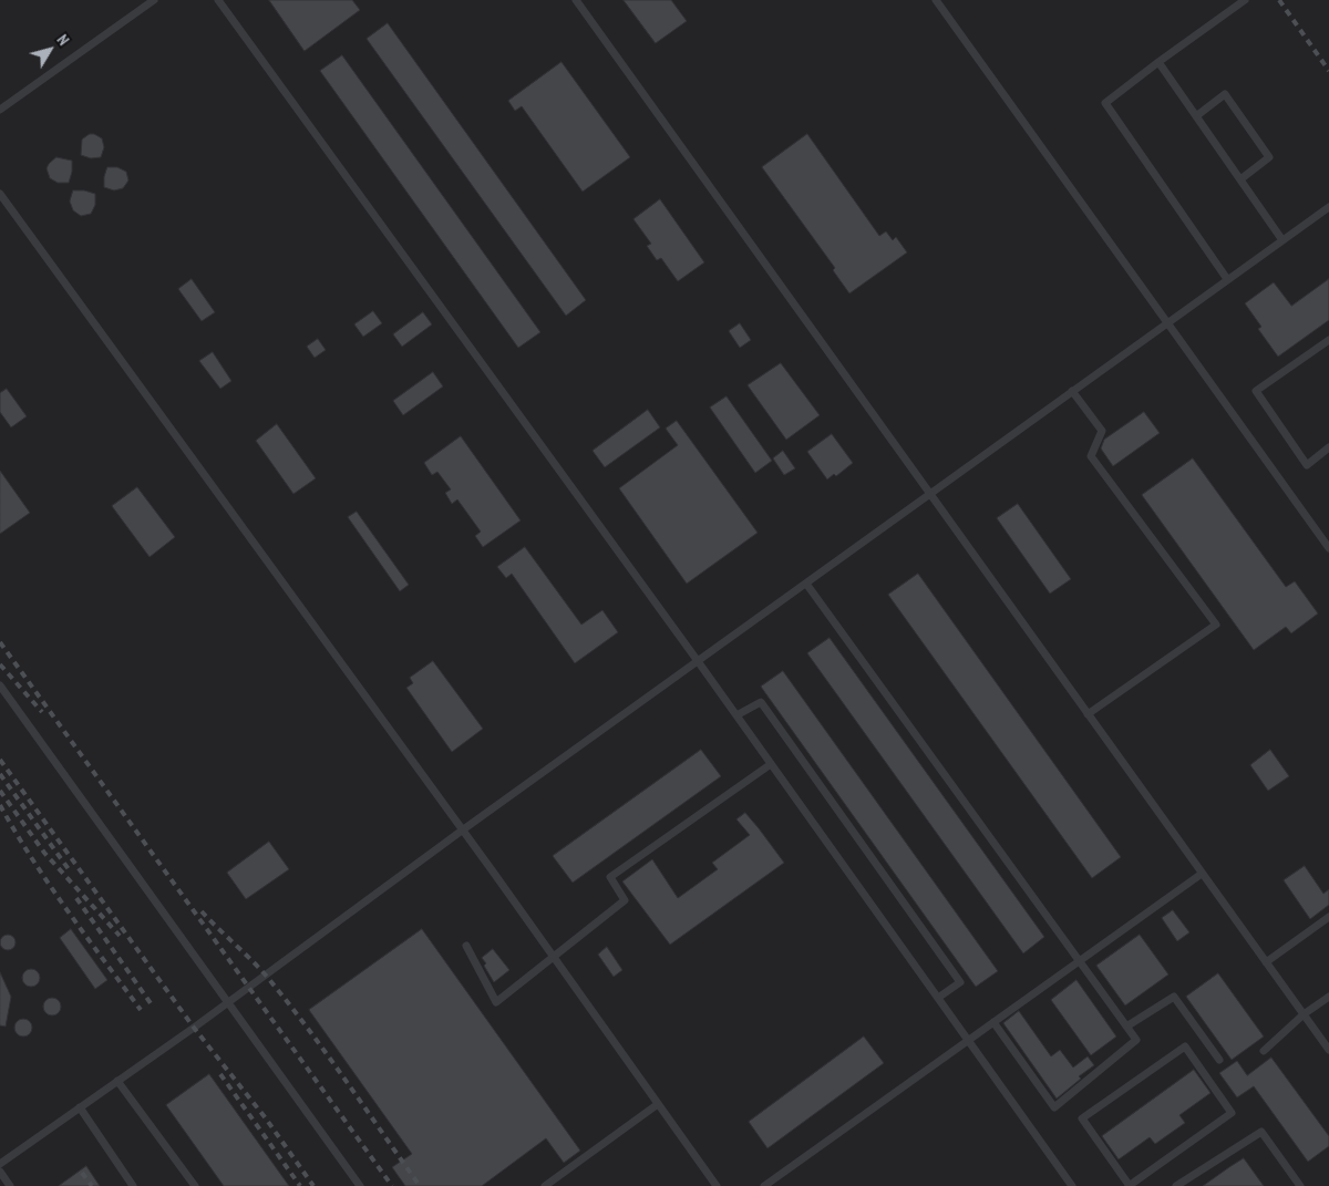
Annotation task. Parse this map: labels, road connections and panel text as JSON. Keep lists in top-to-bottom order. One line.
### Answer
{"north":"top right"}
